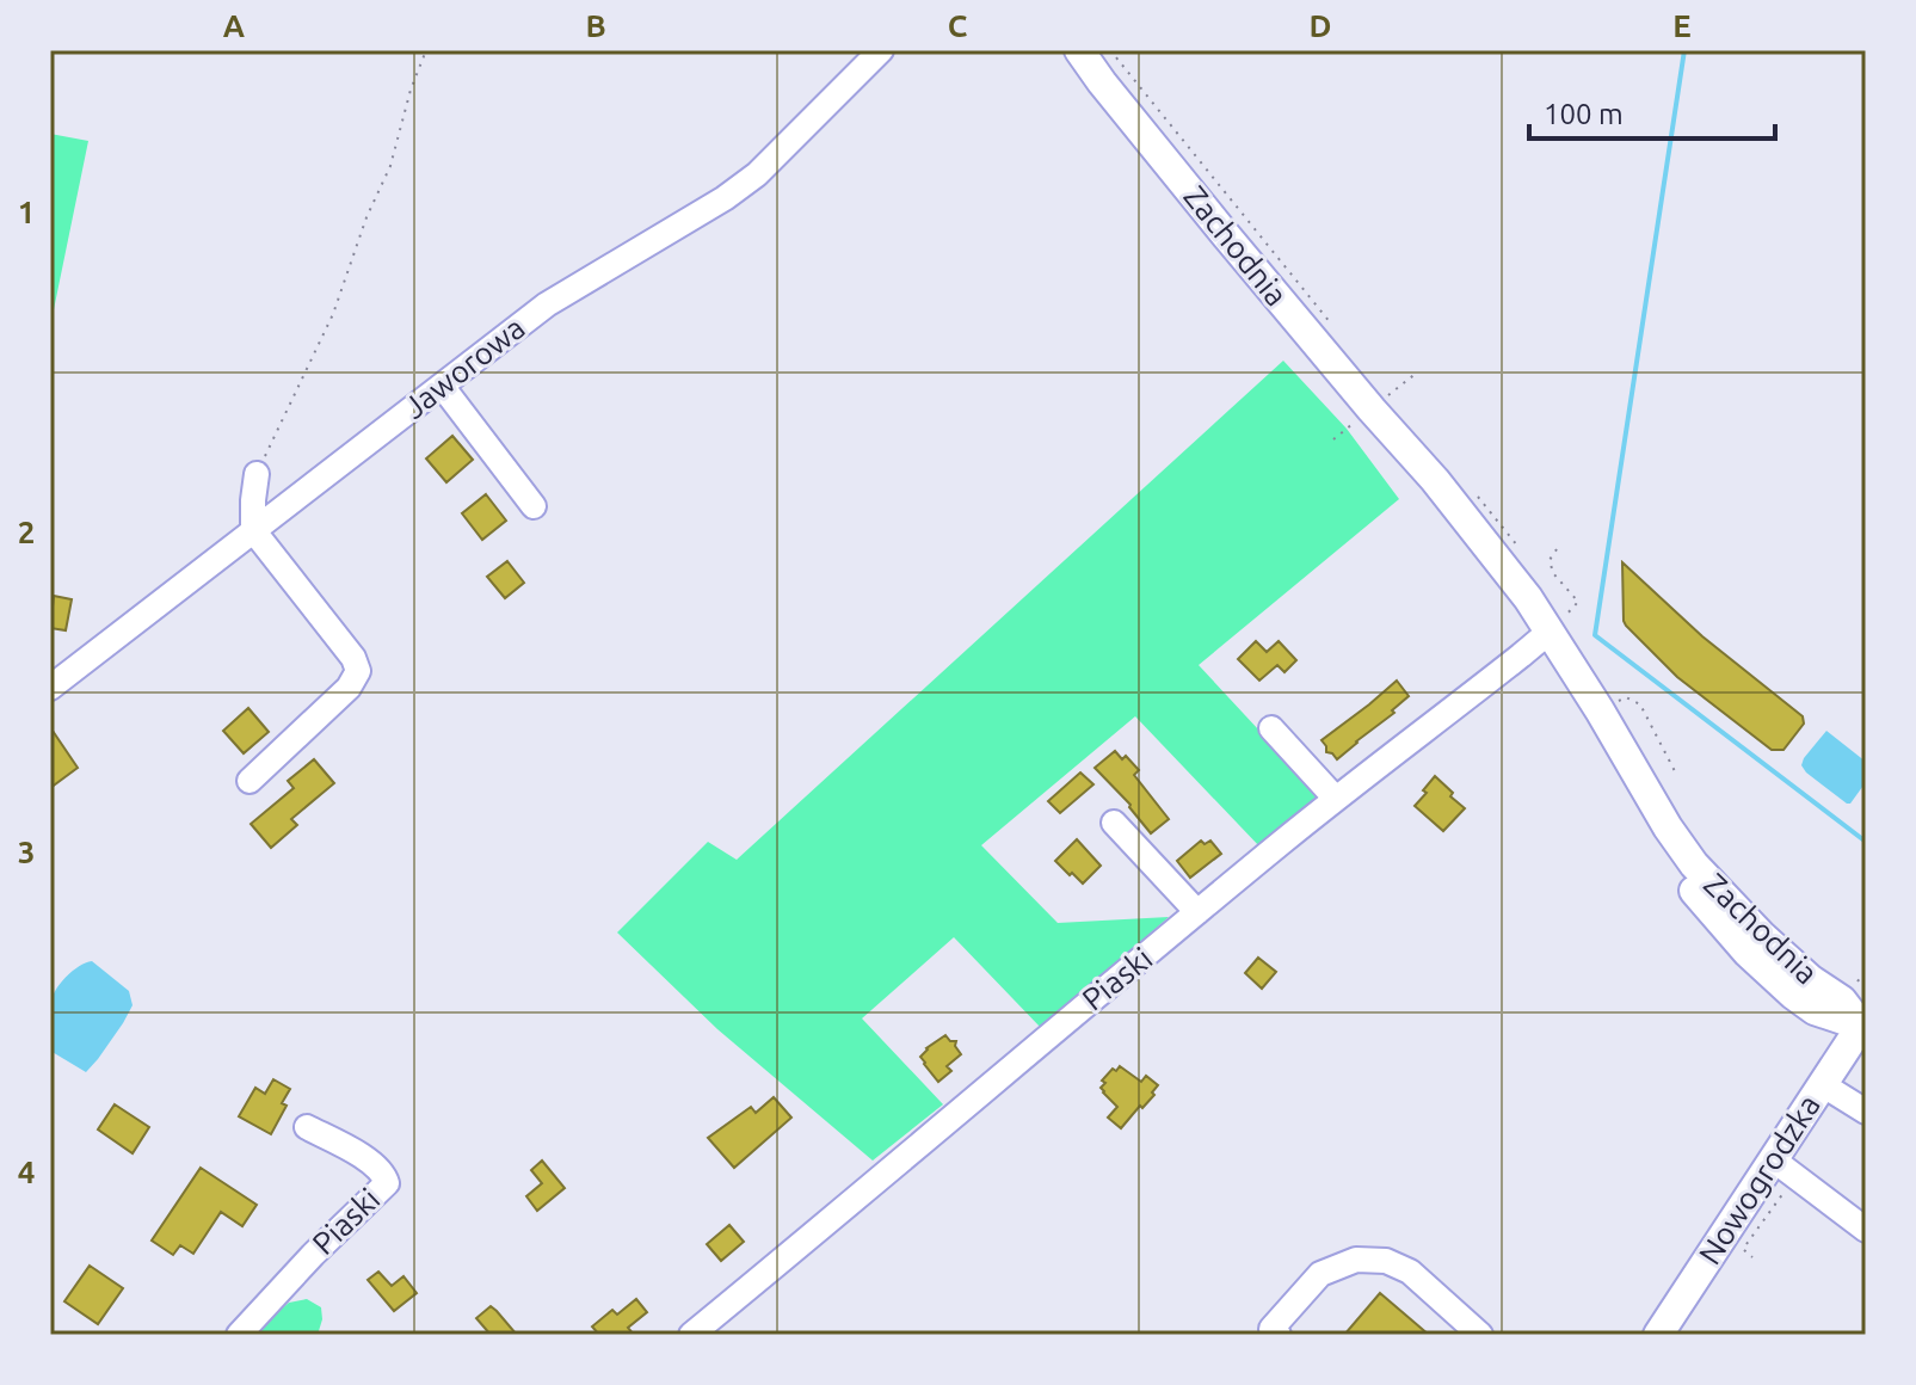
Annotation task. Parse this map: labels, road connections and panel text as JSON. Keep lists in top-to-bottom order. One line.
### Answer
{"streets":{"main road":["Zachodnia","Nowogrodzka"],"street":["Jaworowa","Piaski"]},"crossings":[["Zachodnia","Piaski"],["Zachodnia","Nowogrodzka"]],"scale_bar":"100 m","grid":{"columns":["A","B","C","D","E"],"rows":["1","2","3","4"]}}
